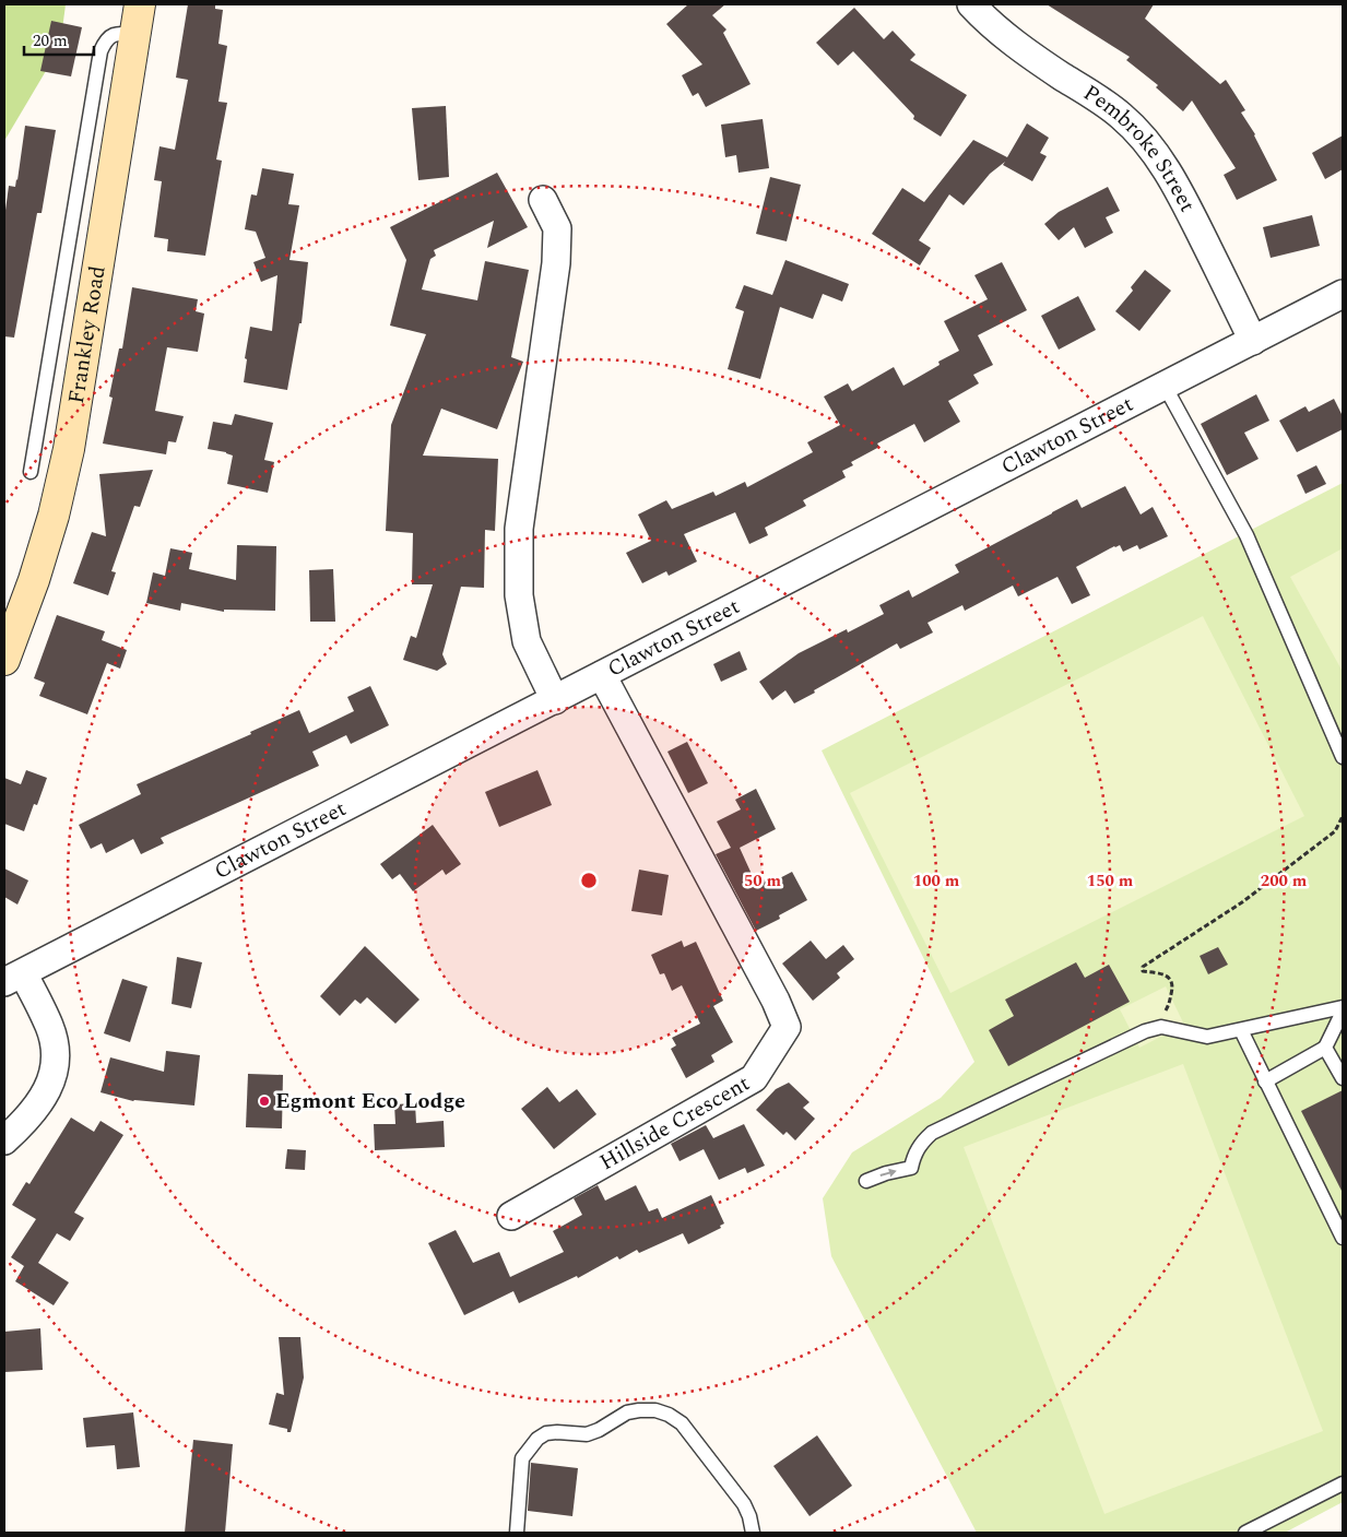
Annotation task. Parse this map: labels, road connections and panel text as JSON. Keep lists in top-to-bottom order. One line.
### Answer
{"streets":{"street":["Pembroke Street","Frankley Road","Clawton Street","Hillside Crescent"]},"crossings":[["Pembroke Street","Clawton Street"],["Clawton Street","Hillside Crescent"]],"places":["Egmont Eco Lodge"],"scale_bar":"20 m","rings":["50 m","100 m","150 m","200 m"]}
